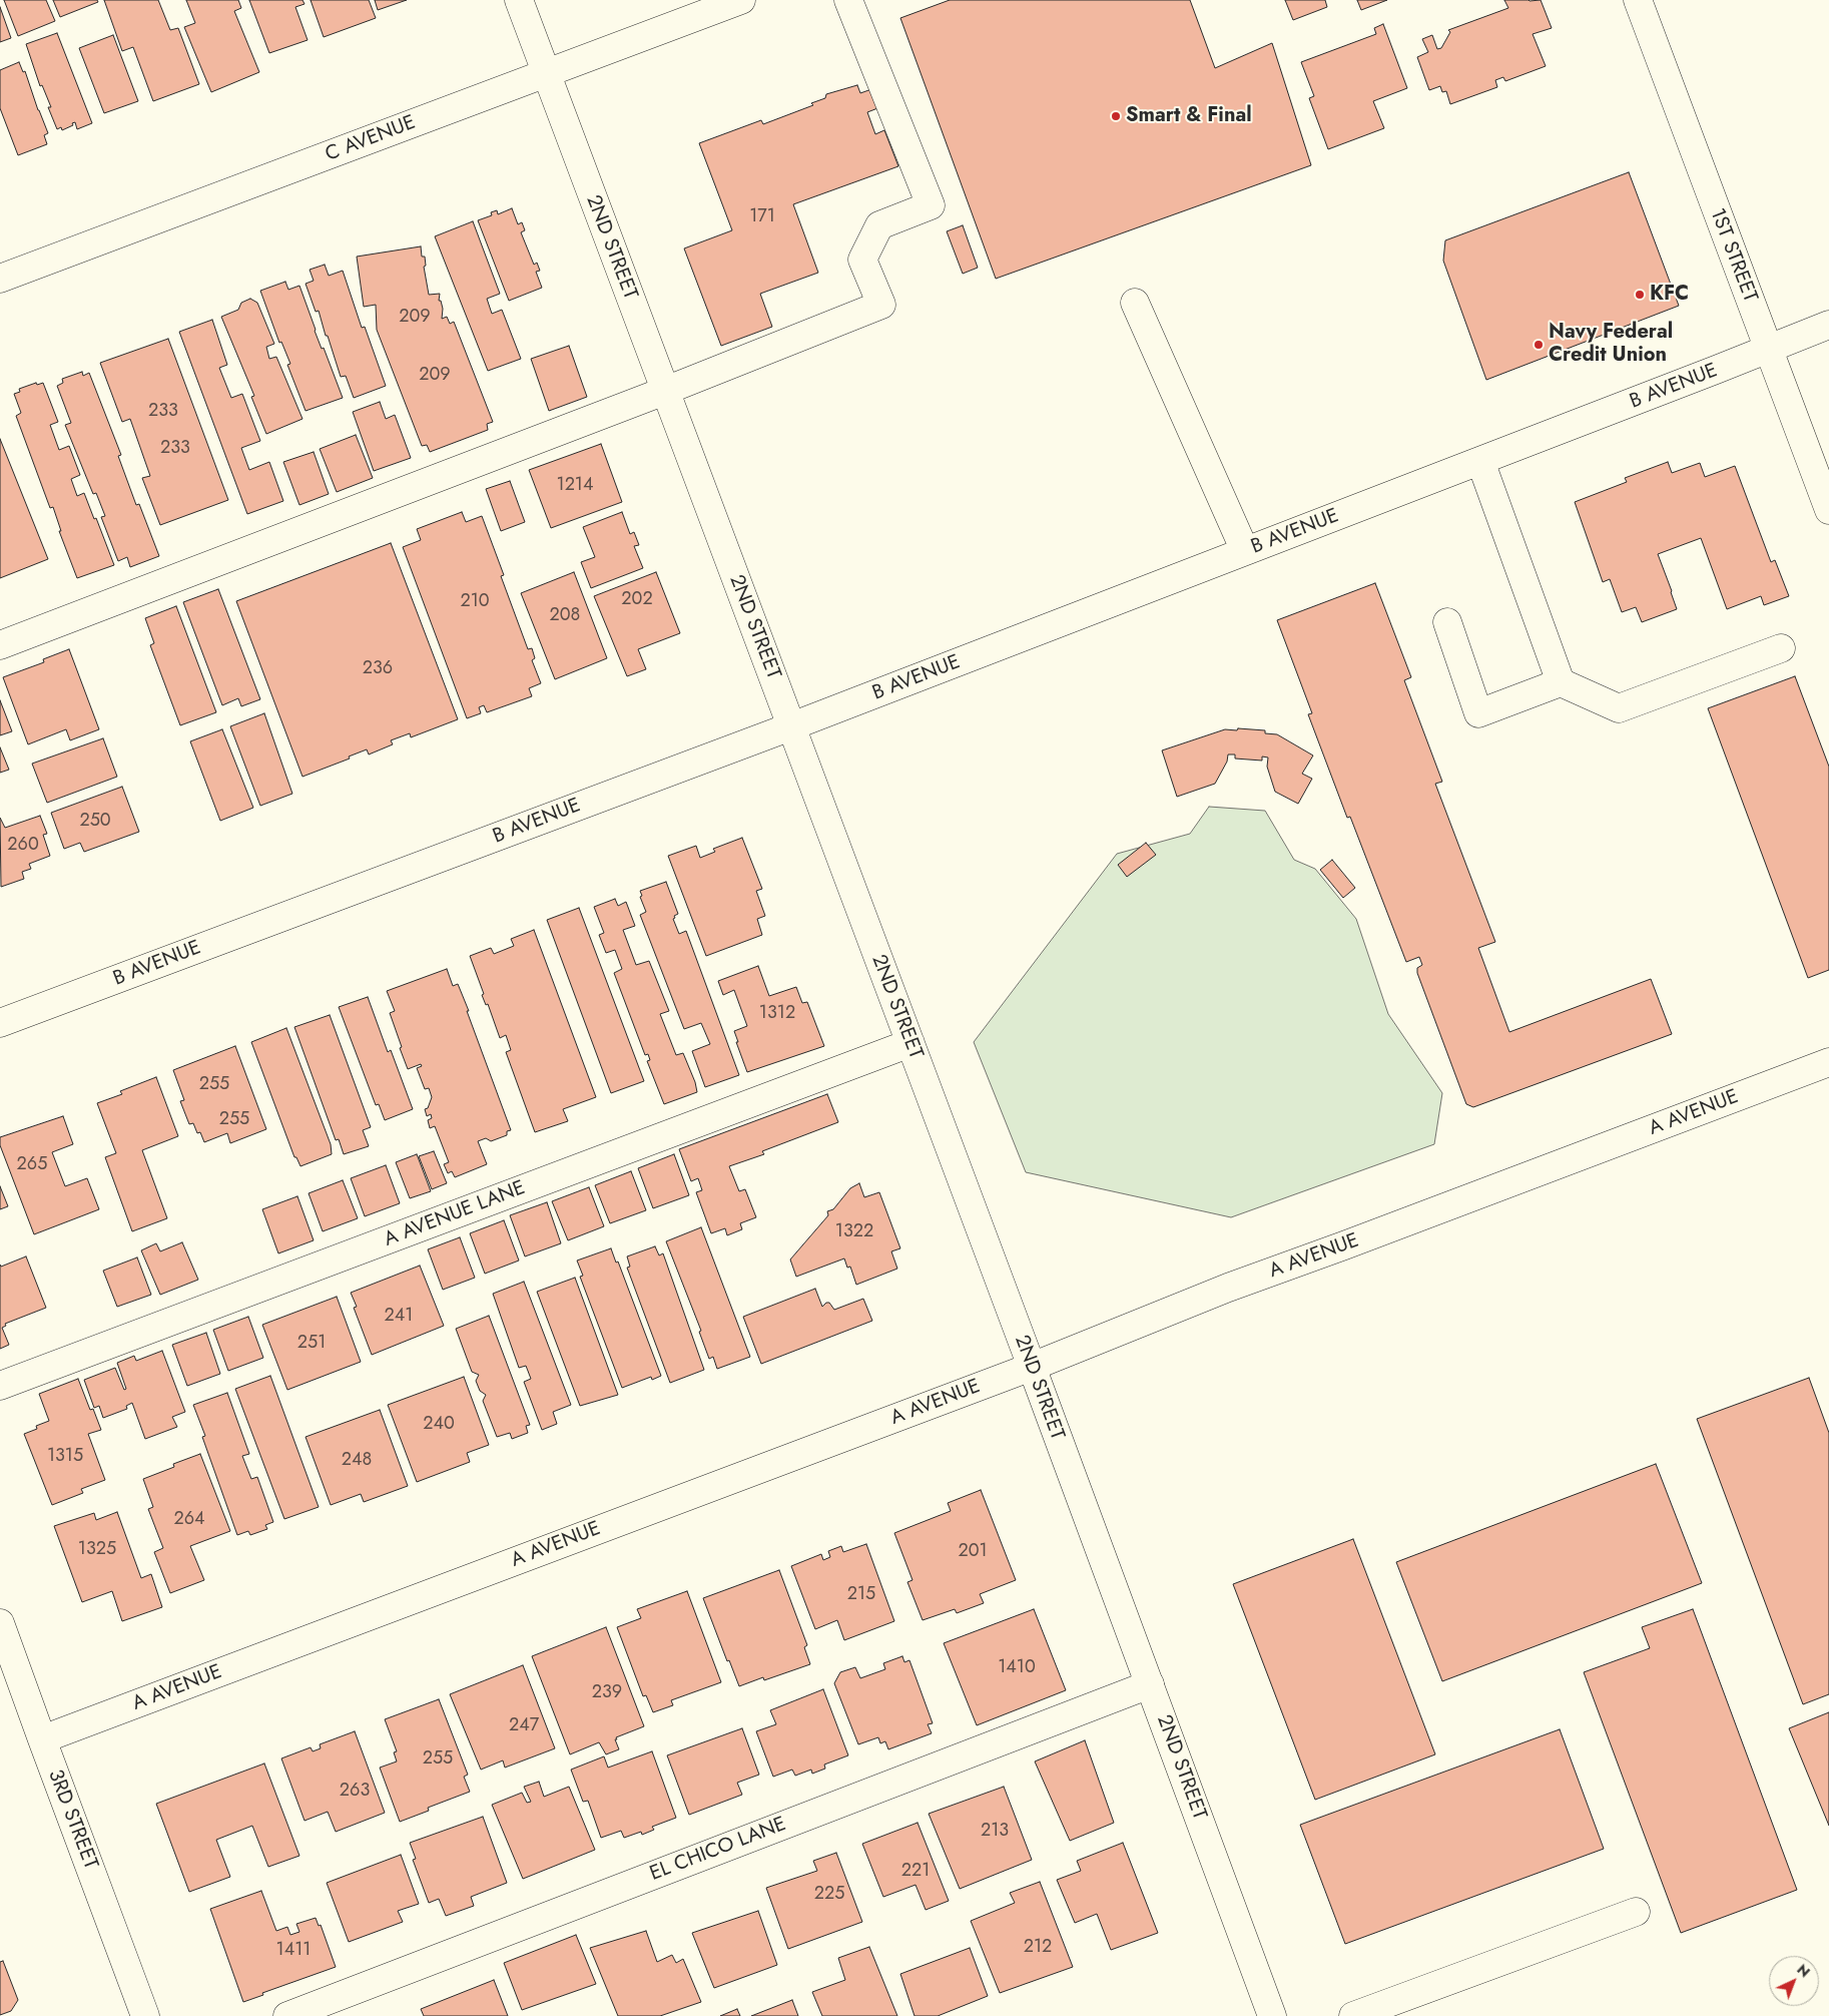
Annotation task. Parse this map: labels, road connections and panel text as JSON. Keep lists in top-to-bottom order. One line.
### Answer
{"streets":{"street":["C AVENUE","2ND STREET","1ST STREET","B AVENUE","A AVENUE","A AVENUE LANE","3RD STREET","EL CHICO LANE"]},"crossings":[["C AVENUE","2ND STREET"],["2ND STREET","B AVENUE"],["2ND STREET","A AVENUE"],["2ND STREET","A AVENUE LANE"],["2ND STREET","EL CHICO LANE"],["1ST STREET","B AVENUE"],["A AVENUE","3RD STREET"]],"places":["Smart & Final","KFC","Navy Federal Credit Union"],"house_numbers":["171","209","209","233","233","1214","202","210","208","236","250","260","1312","255","255","265","1322","241","251","240","1315","248","264","1325","201","215","1410","239","247","255","263","213","221","225","212","1411"],"north":"top right"}
